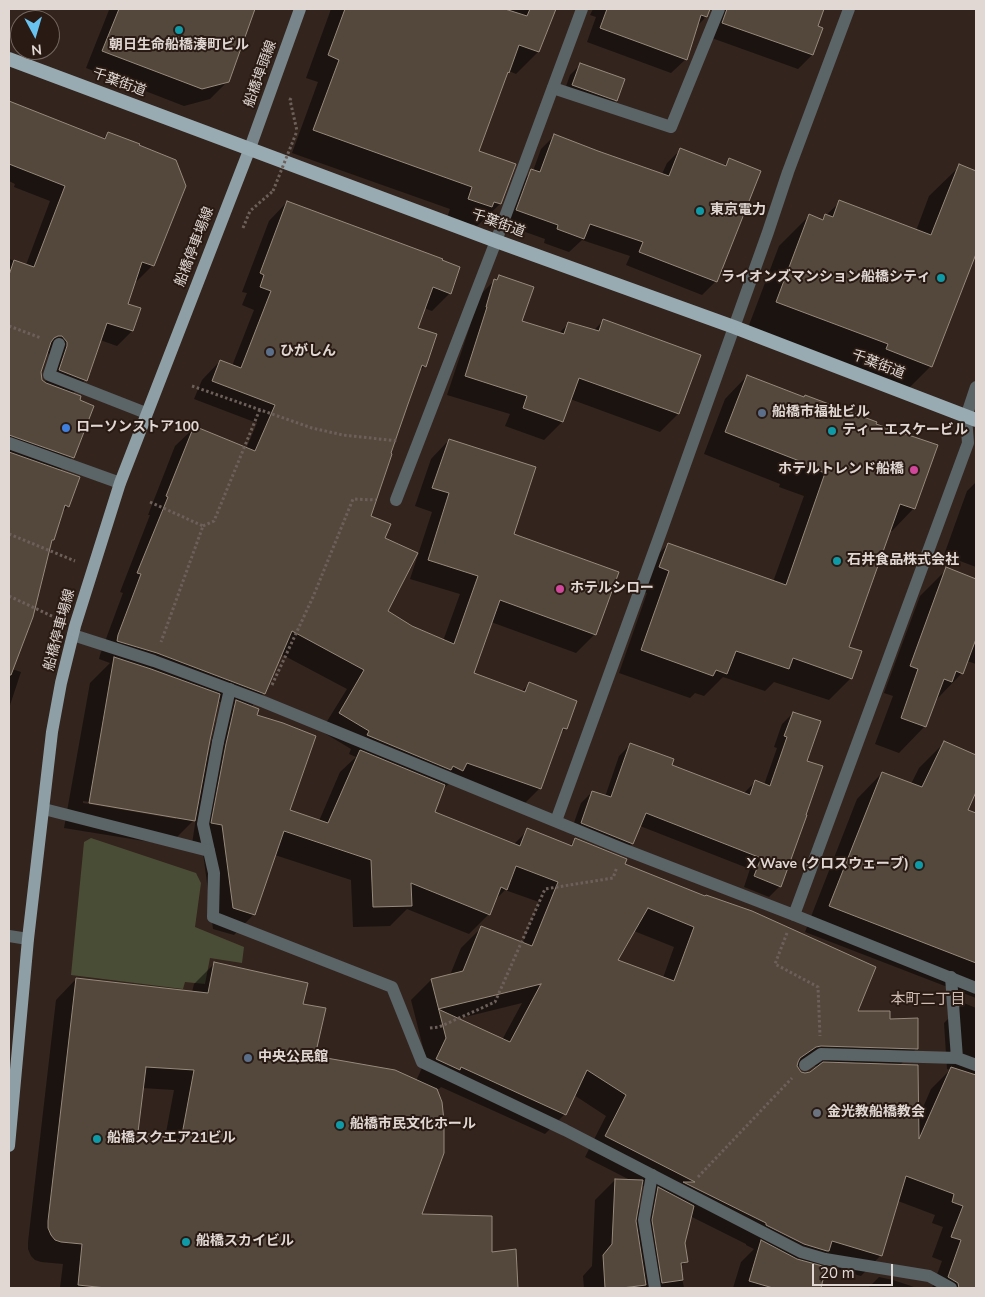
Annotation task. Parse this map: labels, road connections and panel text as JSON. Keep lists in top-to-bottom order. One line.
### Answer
{"streets":{"highway":["千葉街道"],"main road":["船橋埠頭線","船橋停車場線"]},"crossings":[["船橋埠頭線","千葉街道"],["船橋埠頭線","船橋停車場線"],["千葉街道","船橋停車場線"]],"districts":["本町二丁目"],"places":["朝日生命船橋湊町ビル","東京電力","ライオンズマンション船橋シティ","ひがしん","船橋市福祉ビル","ローソンストア100","ティーエスケービル","ホテルトレンド船橋","石井食品株式会社","ホテルシロー","X Wave (クロスウェーブ)","中央公民館","金光教船橋教会","船橋市民文化ホール","船橋スクエア21ビル","船橋スカイビル"],"scale_bar":"20 m","north":"bottom"}
